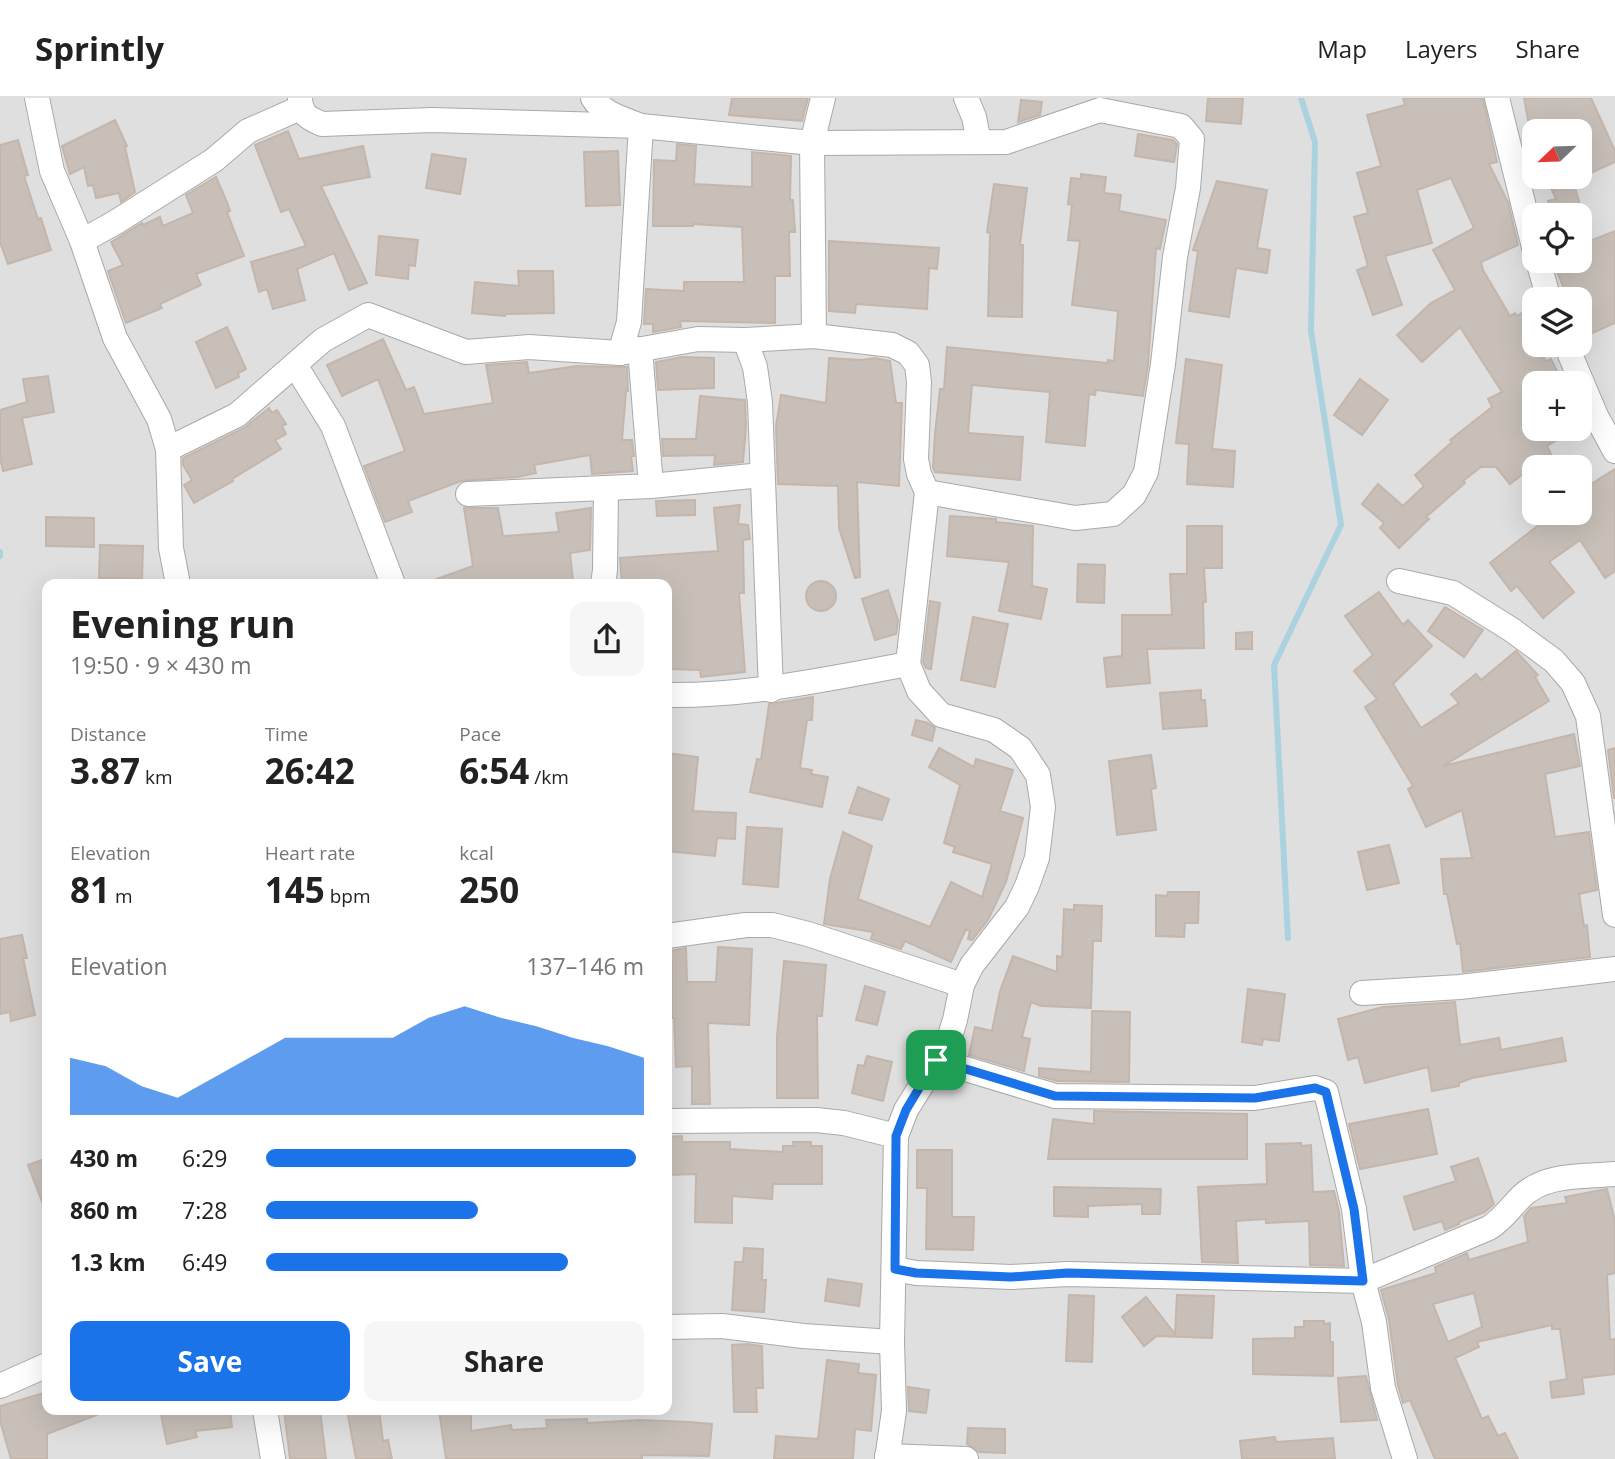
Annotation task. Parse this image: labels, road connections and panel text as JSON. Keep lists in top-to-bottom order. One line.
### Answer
{"north":"bottom left","page":{"header":"Sprintly","nav":["Map","Layers","Share"],"map_buttons":["+","−"],"heading":["Evening run","19:50 · 9 × 430 m"],"stats":[["Distance","3.87 km"],["Time","26:42"],["Pace","6:54 /km"],["Elevation","81 m"],["Heart rate","145 bpm"],["kcal","250"]],"chart":["Elevation","137–146 m"],"list":[{"name":"430 m","note":"6:29"},{"name":"860 m","note":"7:28"},{"name":"1.3 km","note":"6:49"}],"buttons":["Save","Share"]}}
